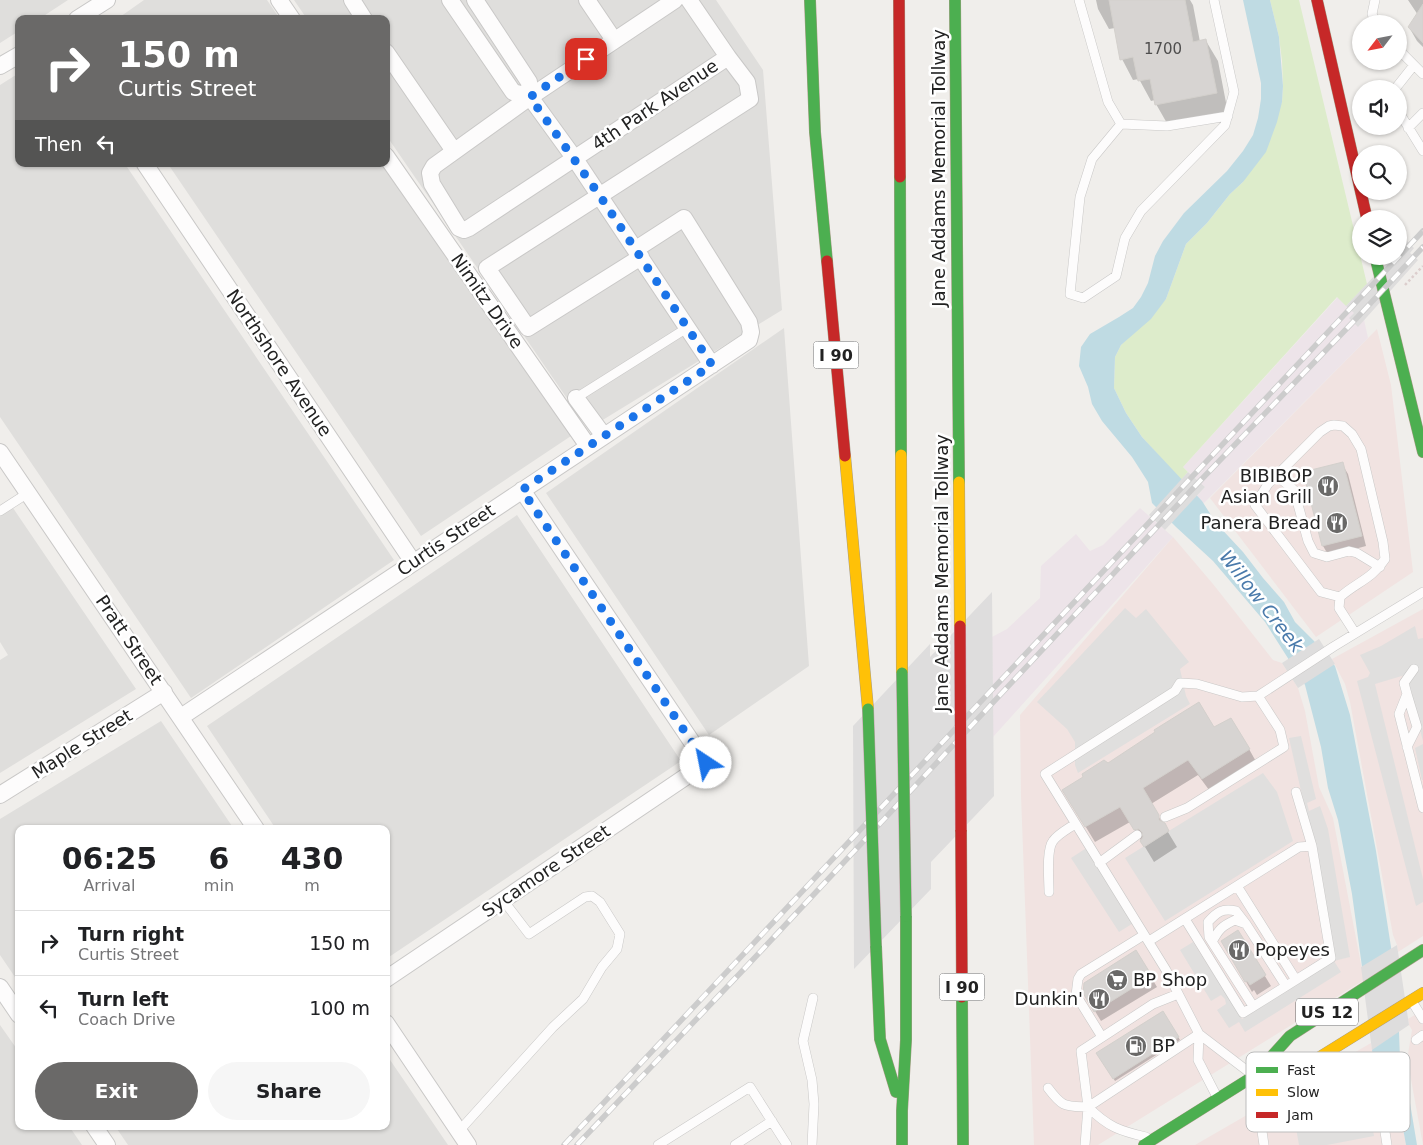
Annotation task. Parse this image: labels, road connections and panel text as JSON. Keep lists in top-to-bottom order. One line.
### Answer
{"streets":{"main road":["Jane Addams Memorial Tollway","I 90","US 12"],"street":["4th Park Avenue","Nimitz Drive","Northshore Avenue","Curtis Street","Pratt Street","Maple Street","Sycamore Street"]},"crossings":[["Nimitz Drive","Curtis Street"],["Northshore Avenue","Curtis Street"],["Curtis Street","Pratt Street"],["Curtis Street","Sycamore Street"],["Pratt Street","Maple Street"]],"water":["Willow Creek"],"places":{"restaurant":["BIBIBOP Asian Grill","Panera Bread","Popeyes","Dunkin'"],"supermarket":["BP Shop"],"fuel station":["BP"]},"house_numbers":["1700"],"legend":["Fast","Slow","Jam"],"north":"bottom left","page":{"turn":["150 m","Curtis Street"],"then":"Then","eta":["06:25","Arrival","6","min","430","m"],"list":[{"name":"Turn right","note":"Curtis Street","value":"150 m"},{"name":"Turn left","note":"Coach Drive","value":"100 m"}],"buttons":["Exit","Share"]}}
